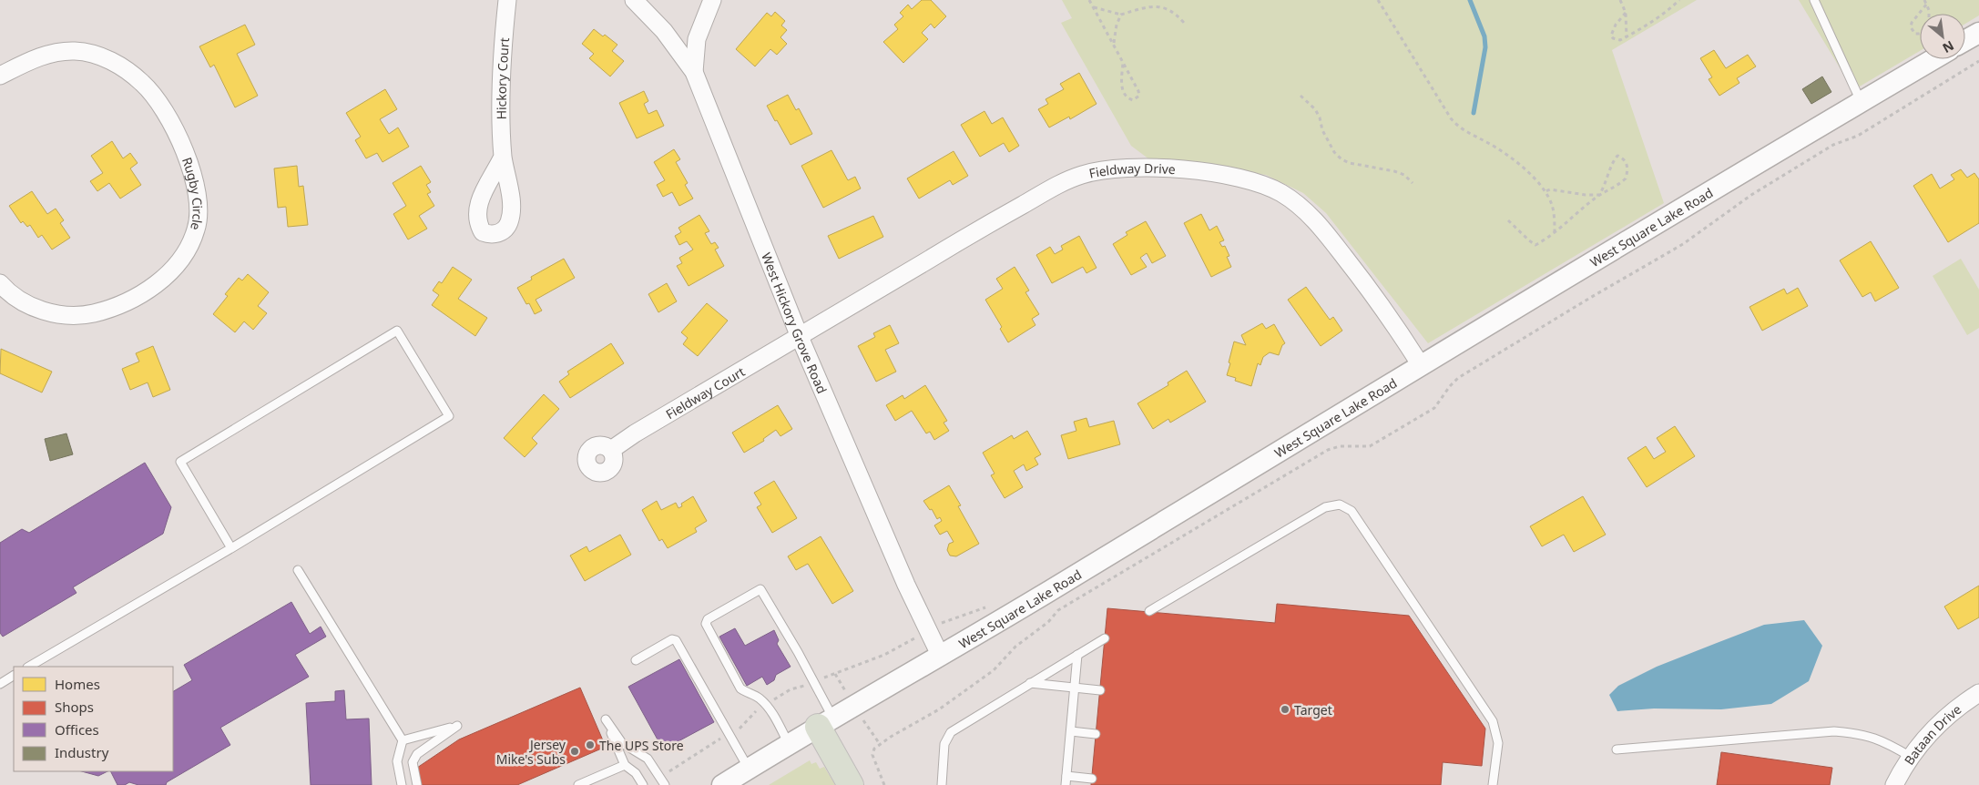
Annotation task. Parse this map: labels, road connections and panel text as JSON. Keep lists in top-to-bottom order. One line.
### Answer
{"streets":{"street":["Hickory Court","Fieldway Drive","Rugby Circle","West Square Lake Road","West Hickory Grove Road","Fieldway Court","Bataan Drive"]},"crossings":[["Fieldway Drive","West Square Lake Road"],["Fieldway Drive","West Hickory Grove Road"],["Fieldway Drive","Fieldway Court"],["West Square Lake Road","West Hickory Grove Road"],["West Hickory Grove Road","Fieldway Court"]],"places":["Target","The UPS Store","Jersey Mike's Subs"],"legend":["Homes","Shops","Offices","Industry"],"north":"bottom right"}
